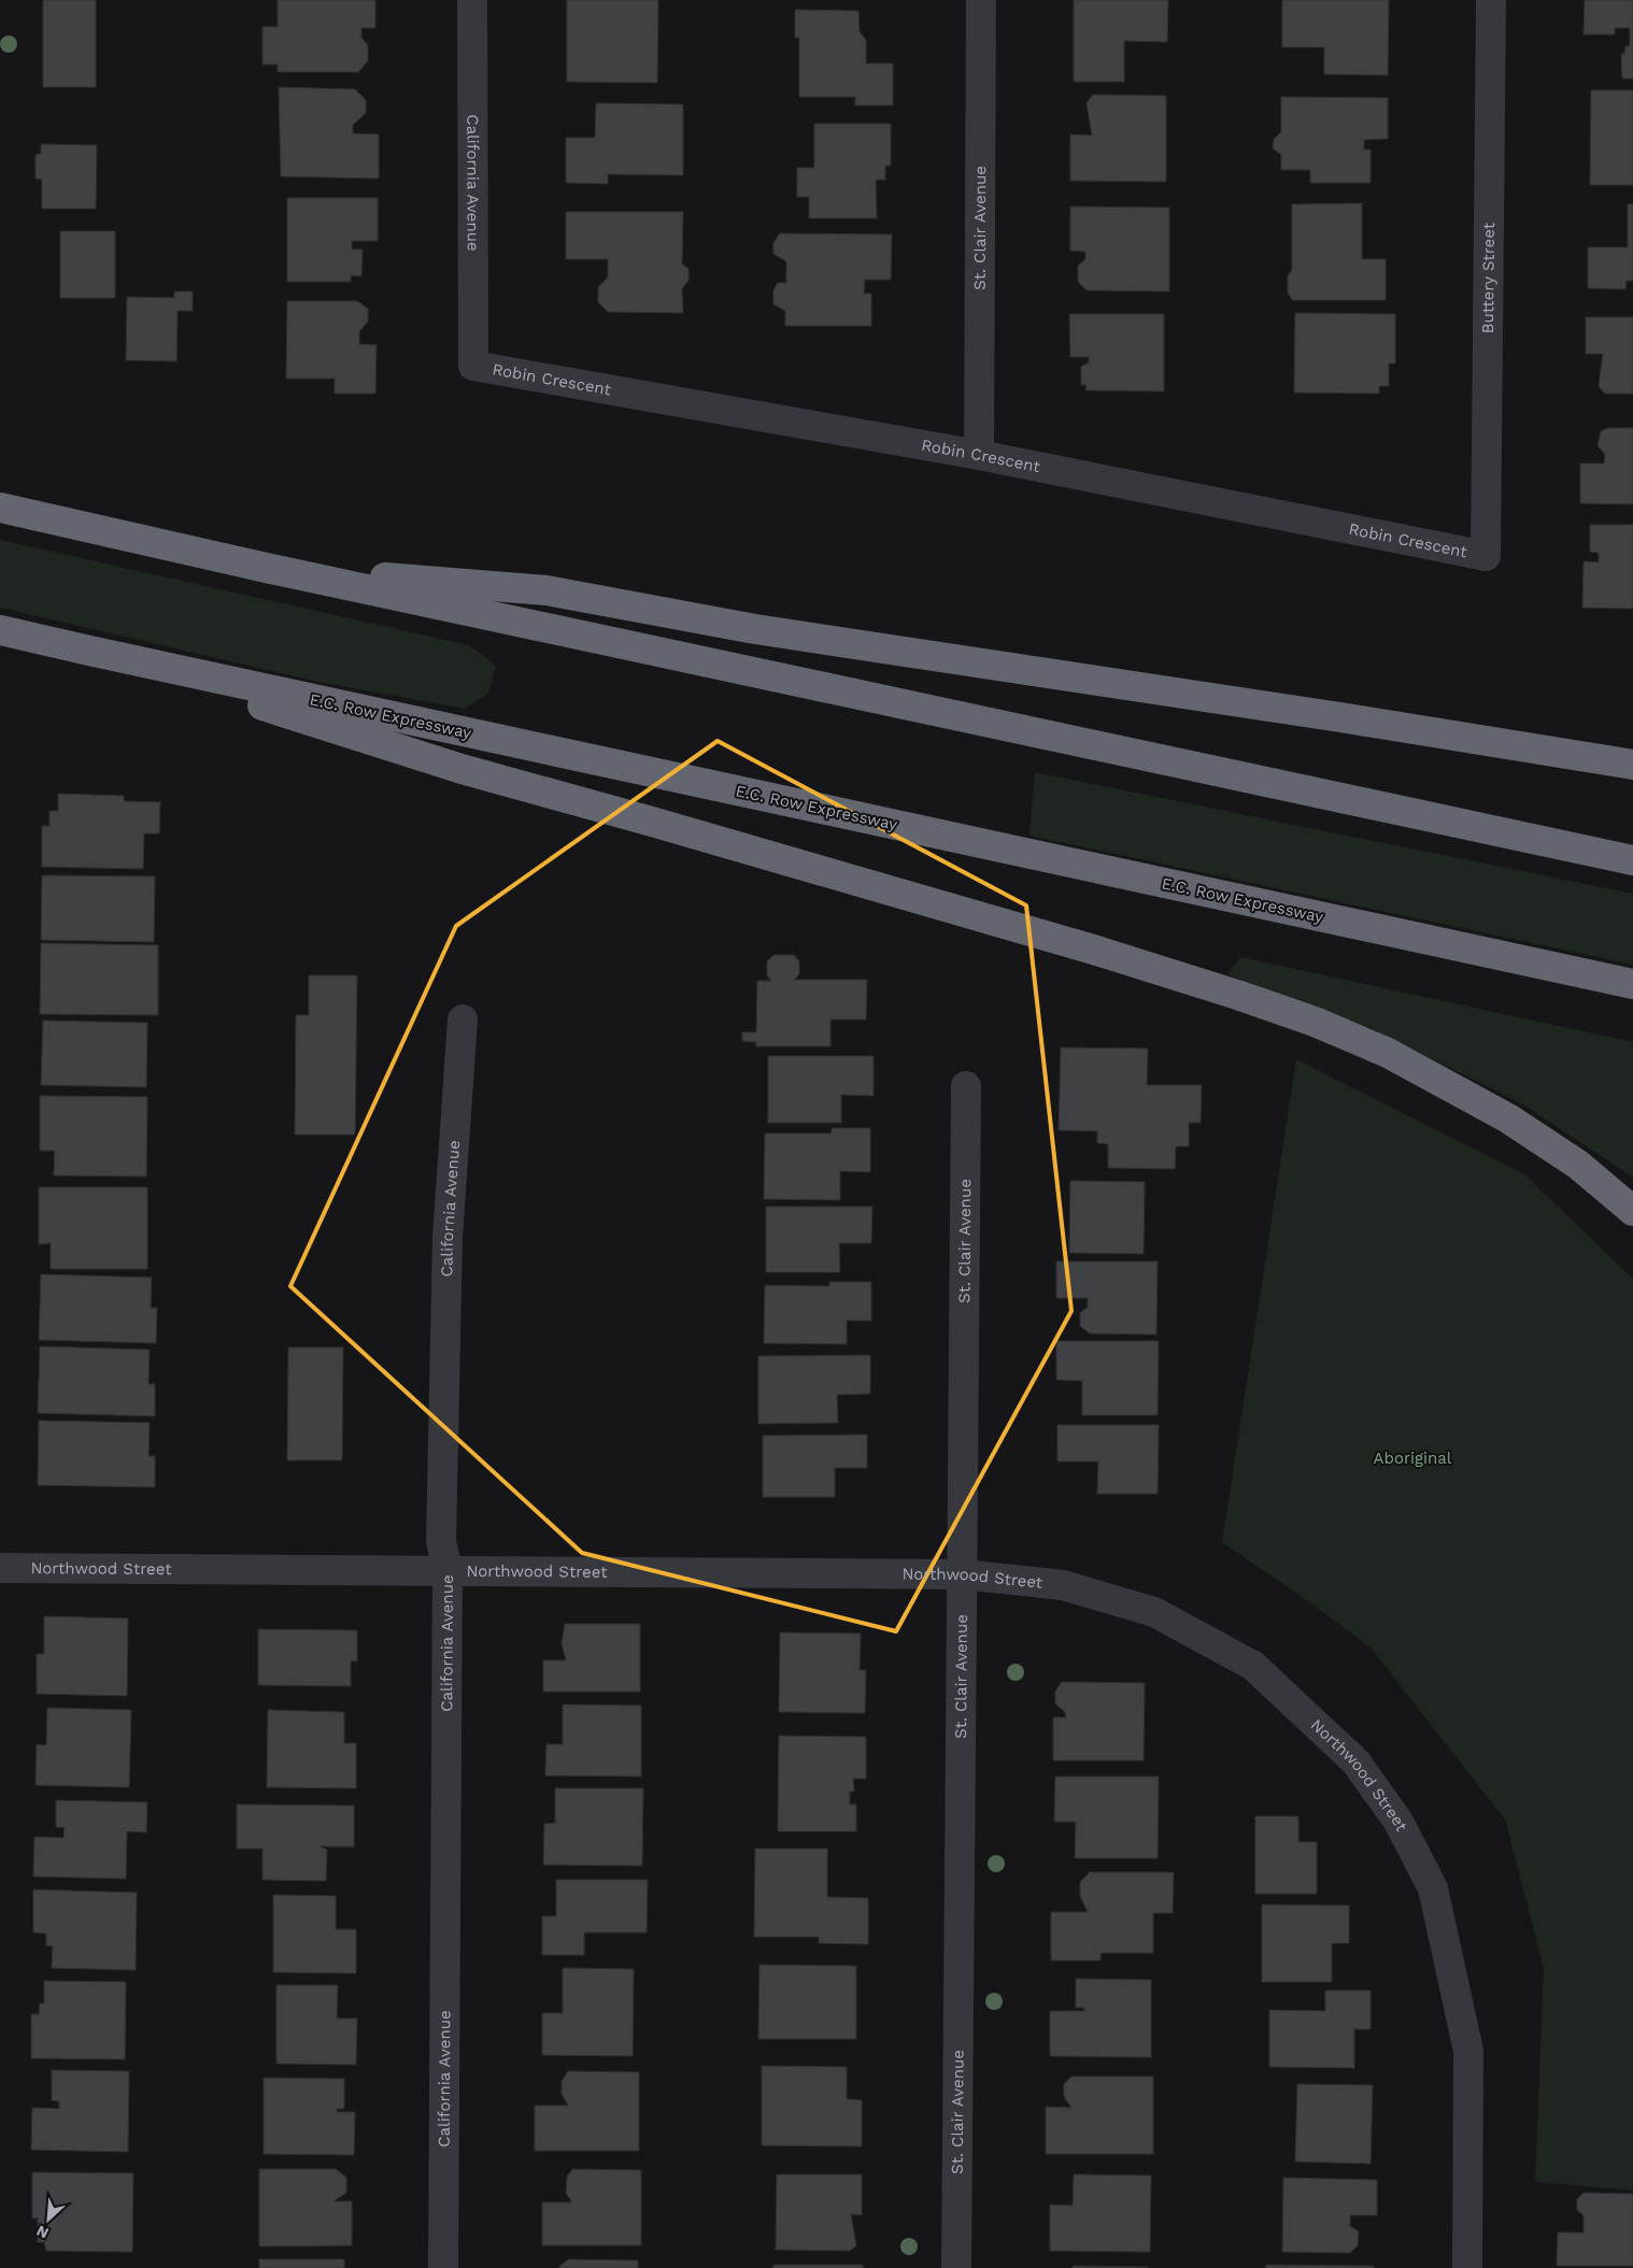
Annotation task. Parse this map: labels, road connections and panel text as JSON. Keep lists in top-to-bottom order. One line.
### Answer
{"streets":{"highway":["E.C. Row Expressway"],"street":["California Avenue","St. Clair Avenue","Buttery Street","Robin Crescent","Northwood Street"]},"crossings":[["California Avenue","Robin Crescent"],["California Avenue","Northwood Street"],["St. Clair Avenue","Robin Crescent"],["St. Clair Avenue","Northwood Street"],["Buttery Street","Robin Crescent"]],"parks":["Aboriginal"],"north":"bottom left"}
